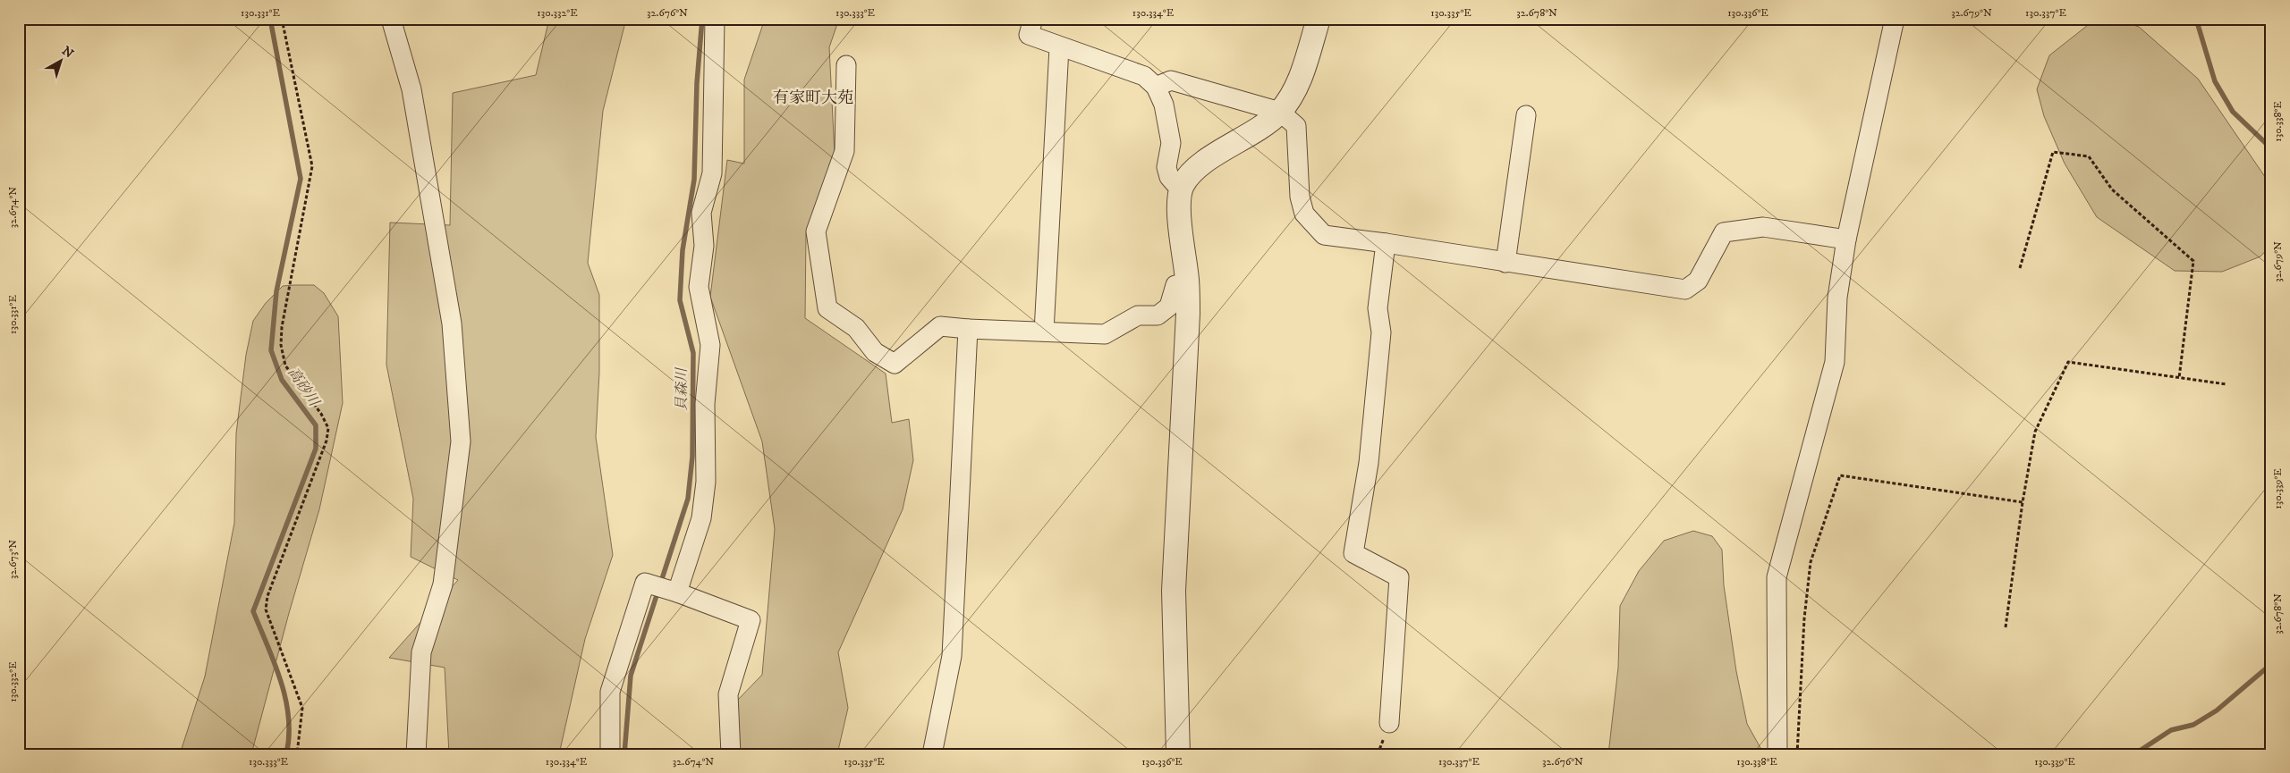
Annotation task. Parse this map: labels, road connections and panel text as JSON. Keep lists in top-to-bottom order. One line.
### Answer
{"districts":["有家町大苑"],"water":["高砂川","貝森川"],"north":"top right","coordinates":["130.331°E","130.332°E","32.676°N","130.333°E","130.334°E","130.335°E","32.678°N","130.336°E","32.679°N","130.337°E","130.338°E","32.674°N","130.339°E","32.673°N"]}
